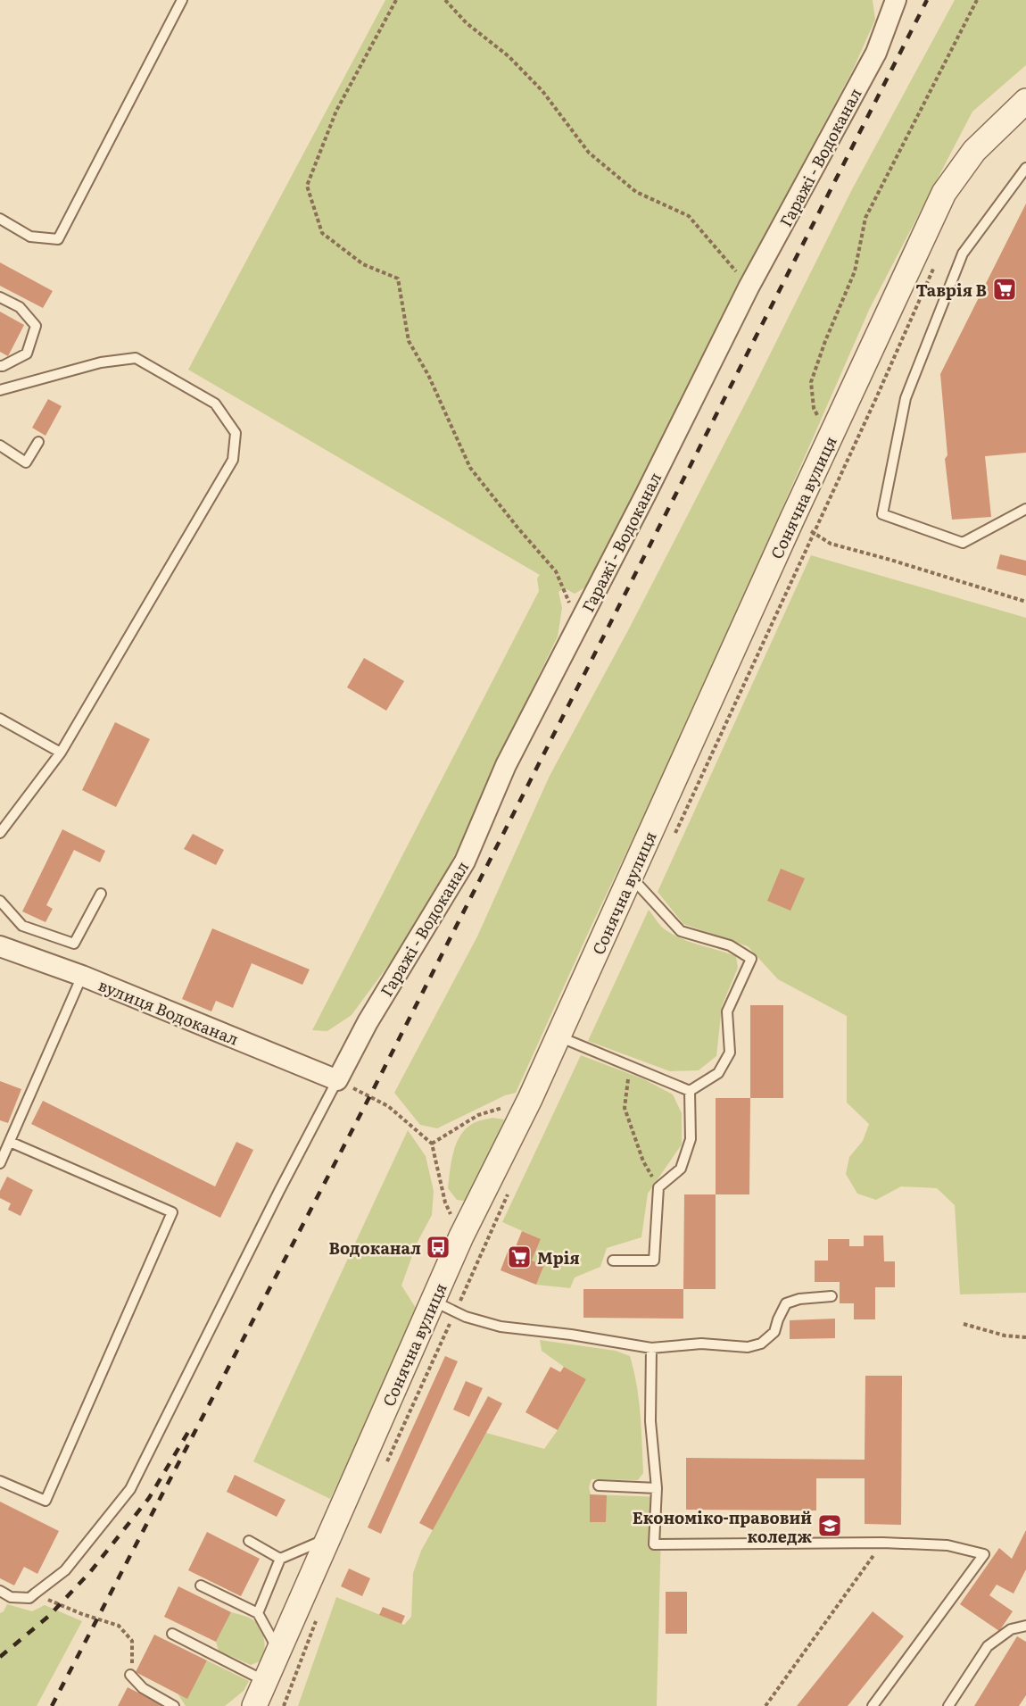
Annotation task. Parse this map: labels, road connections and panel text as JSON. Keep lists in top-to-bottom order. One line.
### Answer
{"streets":{"street":["Гаражі - Водоканал","Сонячна вулиця","вулиця Водоканал"]},"crossings":[["Гаражі - Водоканал","вулиця Водоканал"]],"places":{"supermarket":["Таврія В","Мрія"],"bus stop":["Водоканал"],"school or university":["Економіко-правовий коледж"]}}
